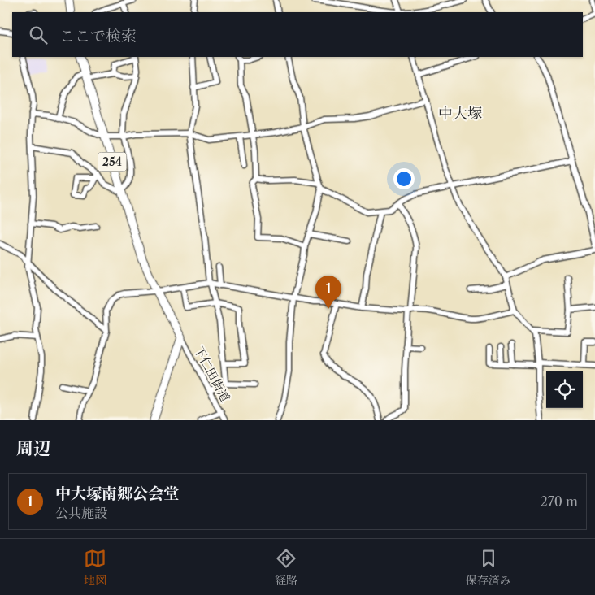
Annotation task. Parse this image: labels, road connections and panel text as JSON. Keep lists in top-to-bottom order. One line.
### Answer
{"streets":{"highway":["254"],"street":["下仁田街道"]},"crossings":[["254","下仁田街道"]],"districts":["中大塚"],"page":{"search":"ここで検索","pins":"1","heading":"周辺","list":[{"mark":"1","name":"中大塚南郷公会堂","note":"公共施設","value":"270 m"}],"nav":["地図","経路","保存済み"]}}
